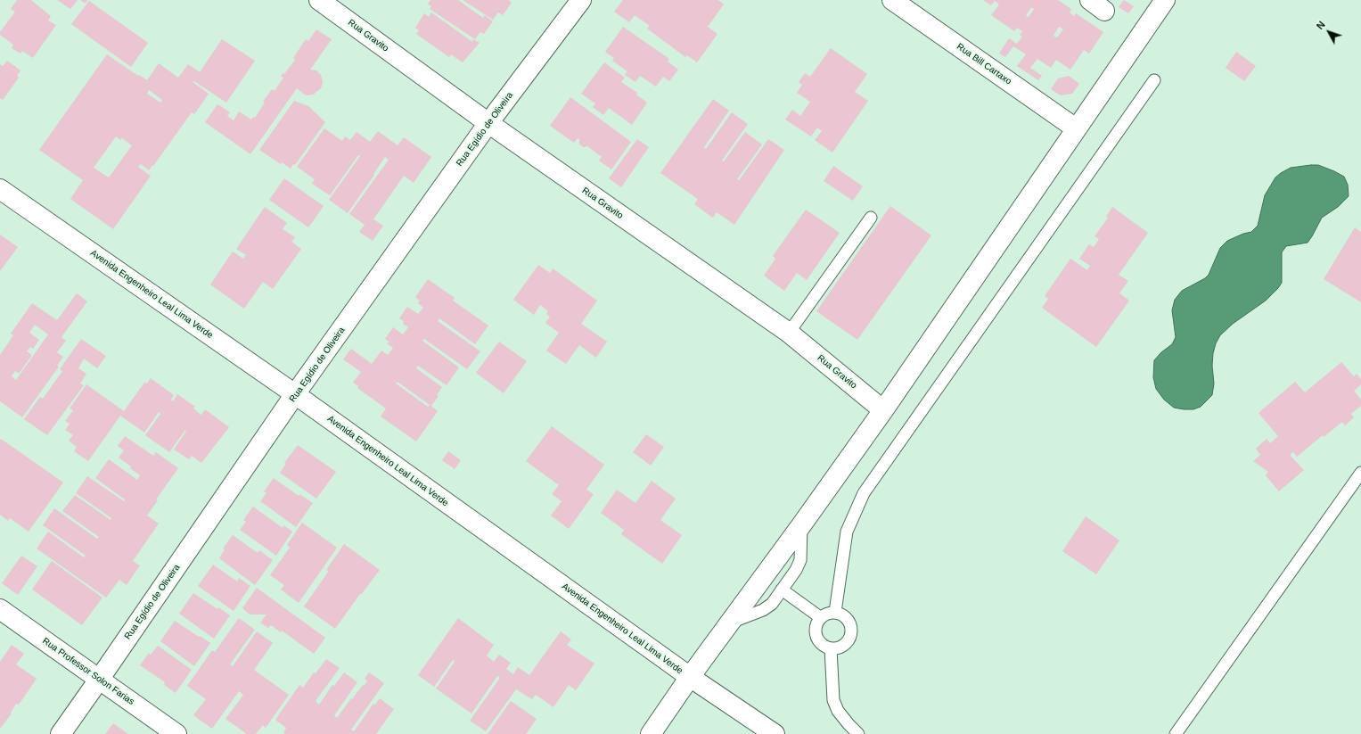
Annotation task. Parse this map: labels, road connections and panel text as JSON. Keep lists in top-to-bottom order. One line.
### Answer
{"streets":{"street":["Rua Gravito","Rua Bill Cartaxo","Rua Egídio de Oliveira","Avenida Engenheiro Leal Lima Verde","Rua Professor Solon Farias"]},"crossings":[["Rua Gravito","Rua Egídio de Oliveira"],["Rua Egídio de Oliveira","Avenida Engenheiro Leal Lima Verde"],["Rua Egídio de Oliveira","Rua Professor Solon Farias"]],"north":"top left"}
